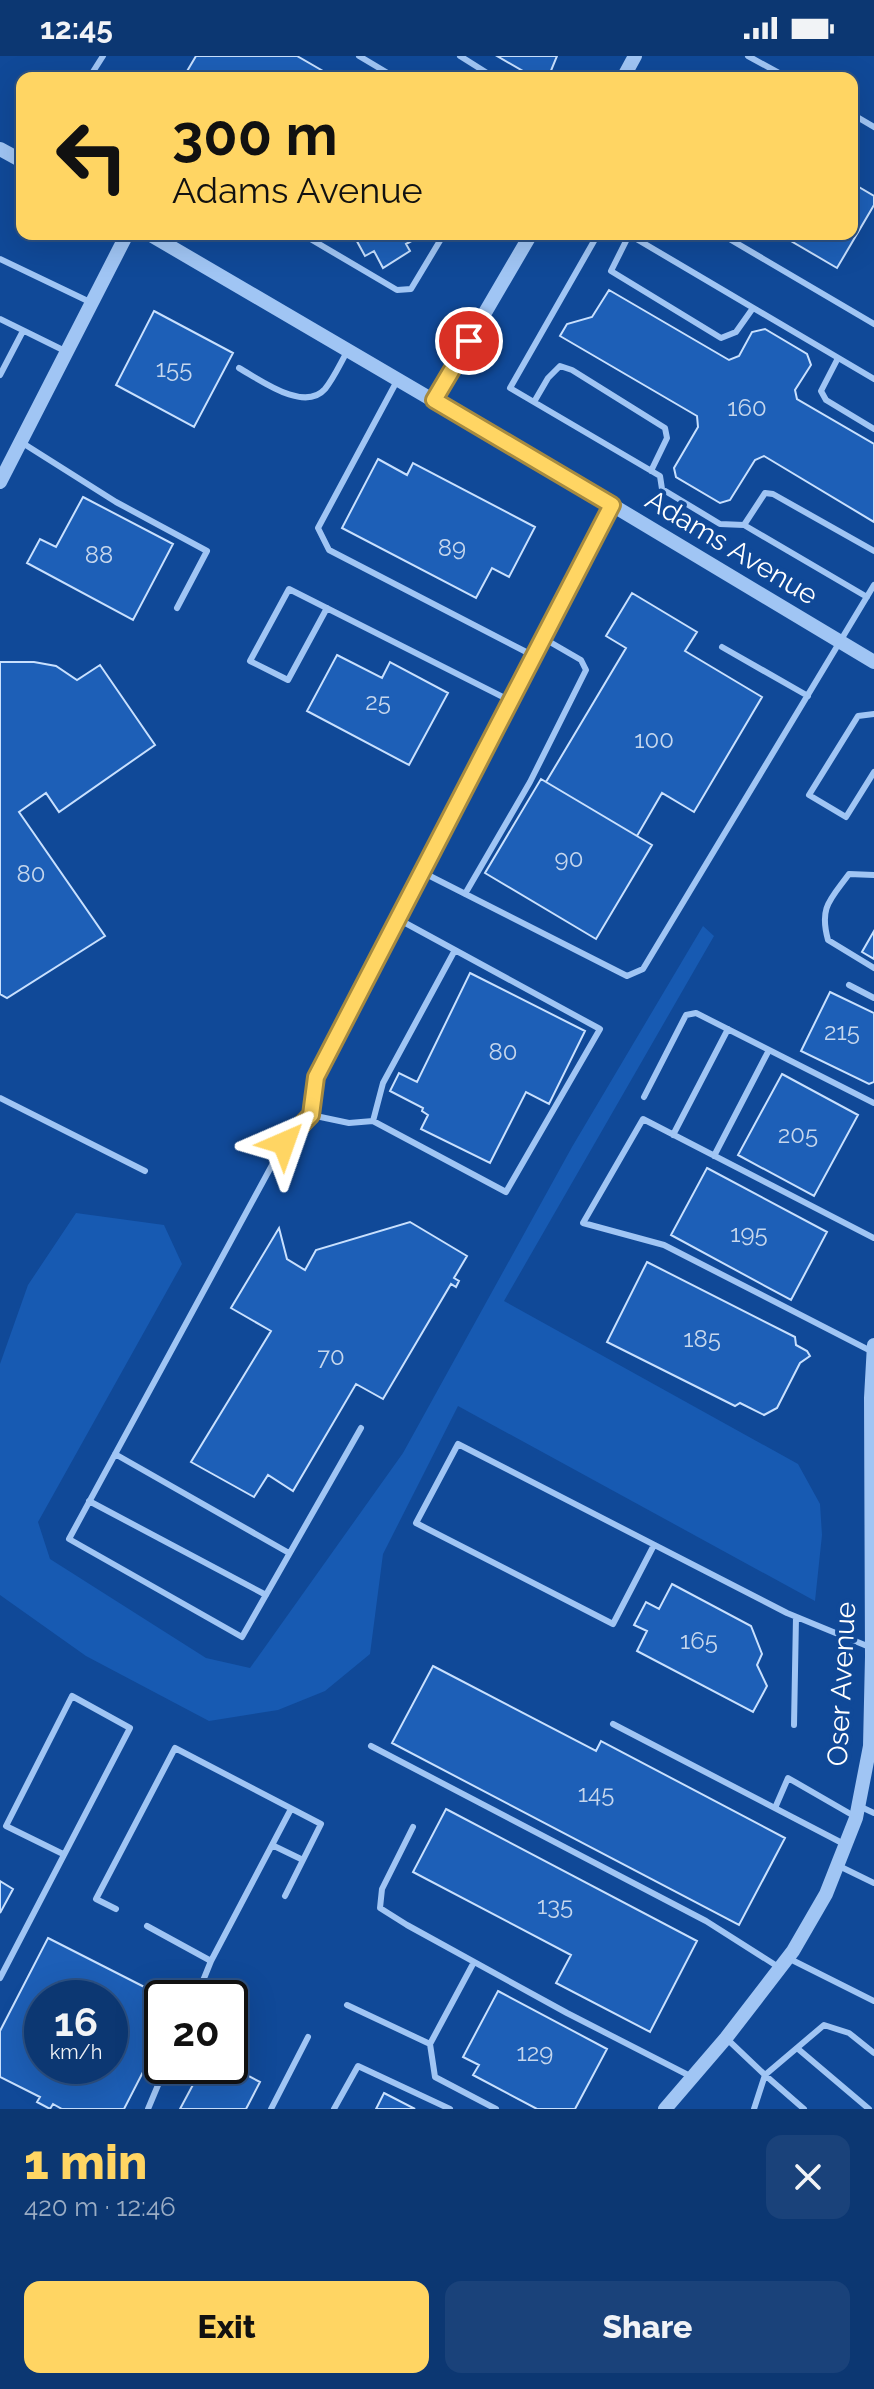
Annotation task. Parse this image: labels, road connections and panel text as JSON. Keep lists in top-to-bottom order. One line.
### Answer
{"streets":{"street":["Adams Avenue","Oser Avenue"]},"house_numbers":["155","160","89","88","25","100","90","80","215","80","205","195","185","70","165","145","135","129"],"page":{"status":"12:45","turn":["300 m","Adams Avenue"],"speed":"16 km/h","limit":"20","heading":["1 min","420 m · 12:46"],"buttons":["Exit","Share"]}}
